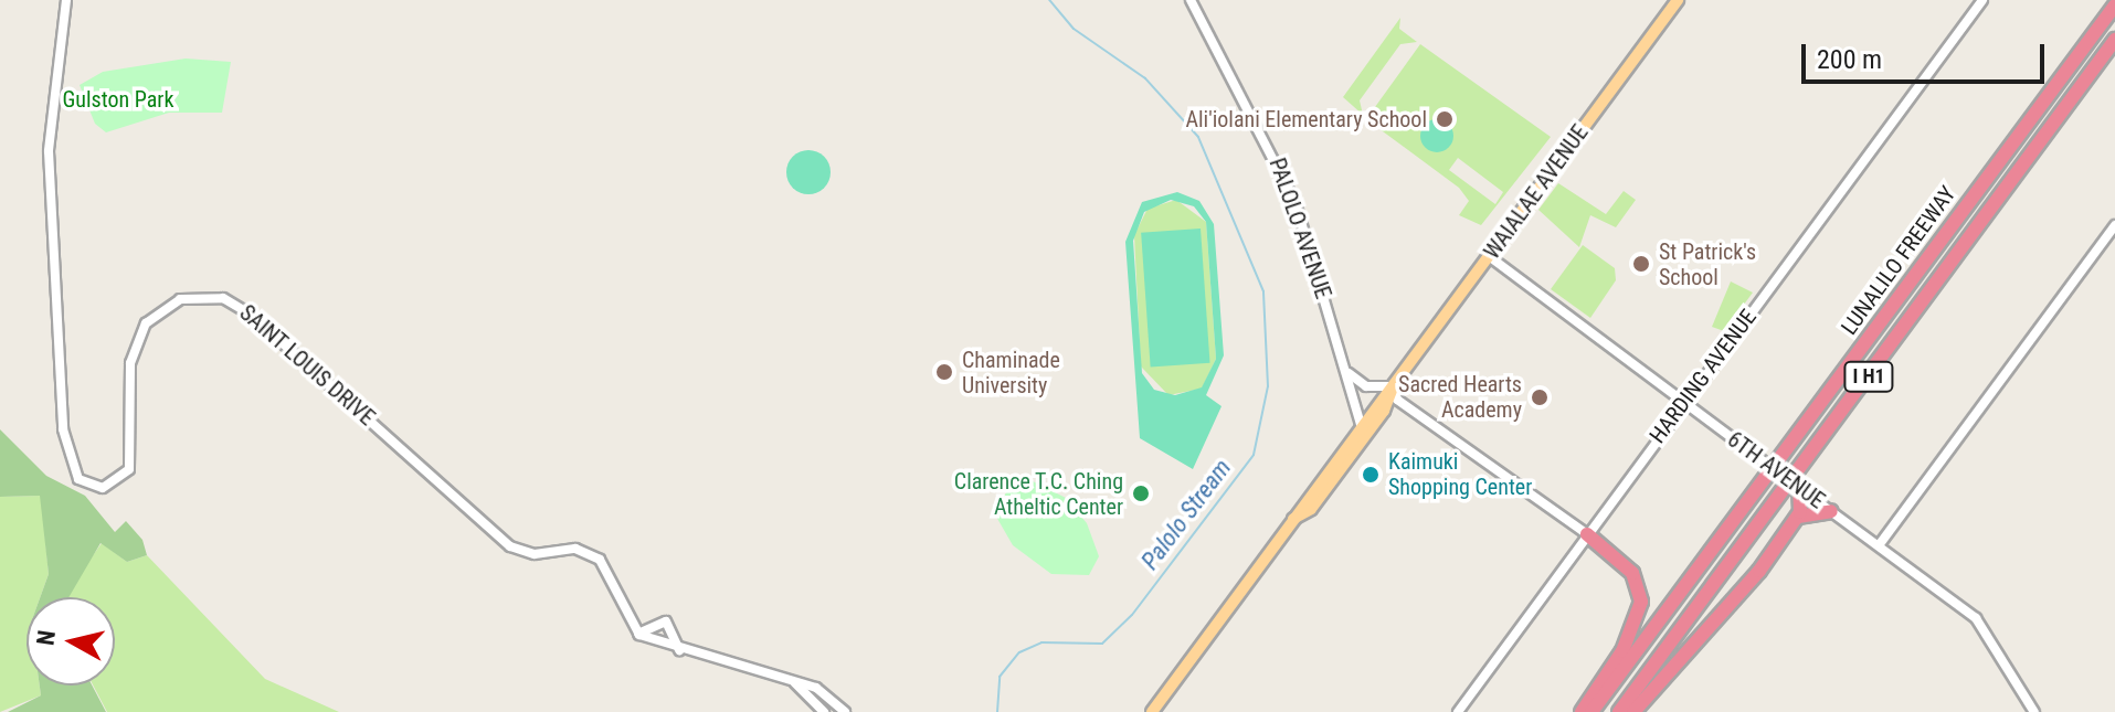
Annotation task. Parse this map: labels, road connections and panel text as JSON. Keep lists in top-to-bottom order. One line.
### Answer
{"streets":{"highway":["LUNALILO FREEWAY","I H1"],"main road":["WAIALAE AVENUE"],"street":["PALOLO AVENUE","SAINT LOUIS DRIVE","HARDING AVENUE","6TH AVENUE"]},"crossings":[["WAIALAE AVENUE","PALOLO AVENUE"],["WAIALAE AVENUE","6TH AVENUE"],["HARDING AVENUE","6TH AVENUE"]],"water":["Palolo Stream"],"parks":["Gulston Park"],"places":["Ali'iolani Elementary School","St Patrick's School","Chaminade University","Sacred Hearts Academy","Kaimuki Shopping Center","Clarence T.C. Ching Atheltic Center"],"scale_bar":"200 m","north":"left"}
